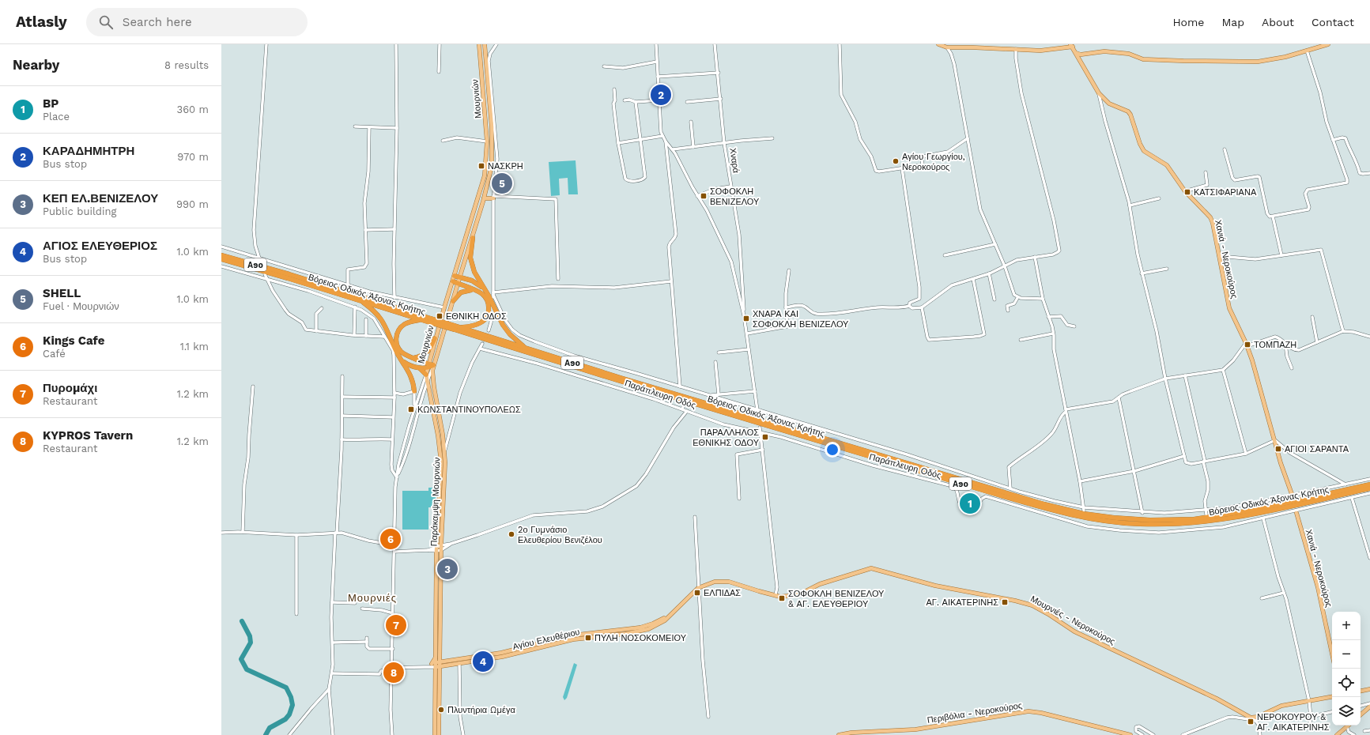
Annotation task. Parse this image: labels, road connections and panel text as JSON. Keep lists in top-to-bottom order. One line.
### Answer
{"streets":{"highway":["Α90","Βόρειος Οδικός Άξονας Κρήτης"],"main road":["Μουρνιών","Χανιά - Νεροκούρος","Παράκαμψη Μουρνιών","Μουρνιές - Νεροκούρος","Αγίου Ελευθέριου","Περιβόλια - Νεροκούρος"],"street":["Χναρά","Παράπλευρη Οδός"]},"crossings":[["Μουρνιών","Παράκαμψη Μουρνιών"],["Χναρά","Παράπλευρη Οδός"],["Παράκαμψη Μουρνιών","Αγίου Ελευθέριου"],["Μουρνιές - Νεροκούρος","Αγίου Ελευθέριου"]],"districts":["Μουρνιές"],"places":{"other":["Αγίου Γεωργίου, Νεροκούρος","2ο Γυμνάσιο Ελευθερίου Βενιζέλου","Πλυντήρια Ωμέγα"],"transit":["ΝΑΣΚΡΗ","ΚΑΤΣΙΦΑΡΙΑΝΑ","ΣΟΦΟΚΛΗ ΒΕΝΙΖΕΛΟΥ","ΕΘΝΙΚΗ ΟΔΟΣ","ΧΝΑΡΑ ΚΑΙ ΣΟΦΟΚΛΗ ΒΕΝΙΖΕΛΟΥ","ΤΟΜΠΑΖΗ","ΚΩΝΣΤΑΝΤΙΝΟΥΠΟΛΕΩΣ","ΠΑΡΑΛΛΗΛΟΣ ΕΘΝΙΚΗΣ ΟΔΟΥ","ΑΓΙΟΙ ΣΑΡΑΝΤΑ","ΕΛΠΙΔΑΣ","ΣΟΦΟΚΛΗ ΒΕΝΙΖΕΛΟΥ & ΑΓ. ΕΛΕΥΘΕΡΙΟΥ","ΑΓ. ΑΙΚΑΤΕΡΙΝΗΣ","ΠΥΛΗ ΝΟΣΟΚΟΜΕΙΟΥ","ΝΕΡΟΚΟΥΡΟΥ & ΑΓ. ΑΙΚΑΤΕΡΙΝΗΣ"]},"page":{"header":"Atlasly","search":"Search here","nav":["Home","Map","About","Contact"],"heading":["Nearby","8 results"],"pins":["2","5","1","6","3","7","4","8"],"list":[{"mark":"1","name":"BP","note":"Place","value":"360 m"},{"mark":"2","name":"ΚΑΡΑΔΗΜΗΤΡΗ","note":"Bus stop","value":"970 m"},{"mark":"3","name":"ΚΕΠ ΕΛ.ΒΕΝΙΖΕΛΟΥ","note":"Public building","value":"990 m"},{"mark":"4","name":"ΑΓΙΟΣ ΕΛΕΥΘΕΡΙΟΣ","note":"Bus stop","value":"1.0 km"},{"mark":"5","name":"SHELL","note":"Fuel · Μουρνιών","value":"1.0 km"},{"mark":"6","name":"Kings Cafe","note":"Café","value":"1.1 km"},{"mark":"7","name":"Πυρομάχι","note":"Restaurant","value":"1.2 km"},{"mark":"8","name":"KYPROS Tavern","note":"Restaurant","value":"1.2 km"}],"map_buttons":["+","−"]}}
